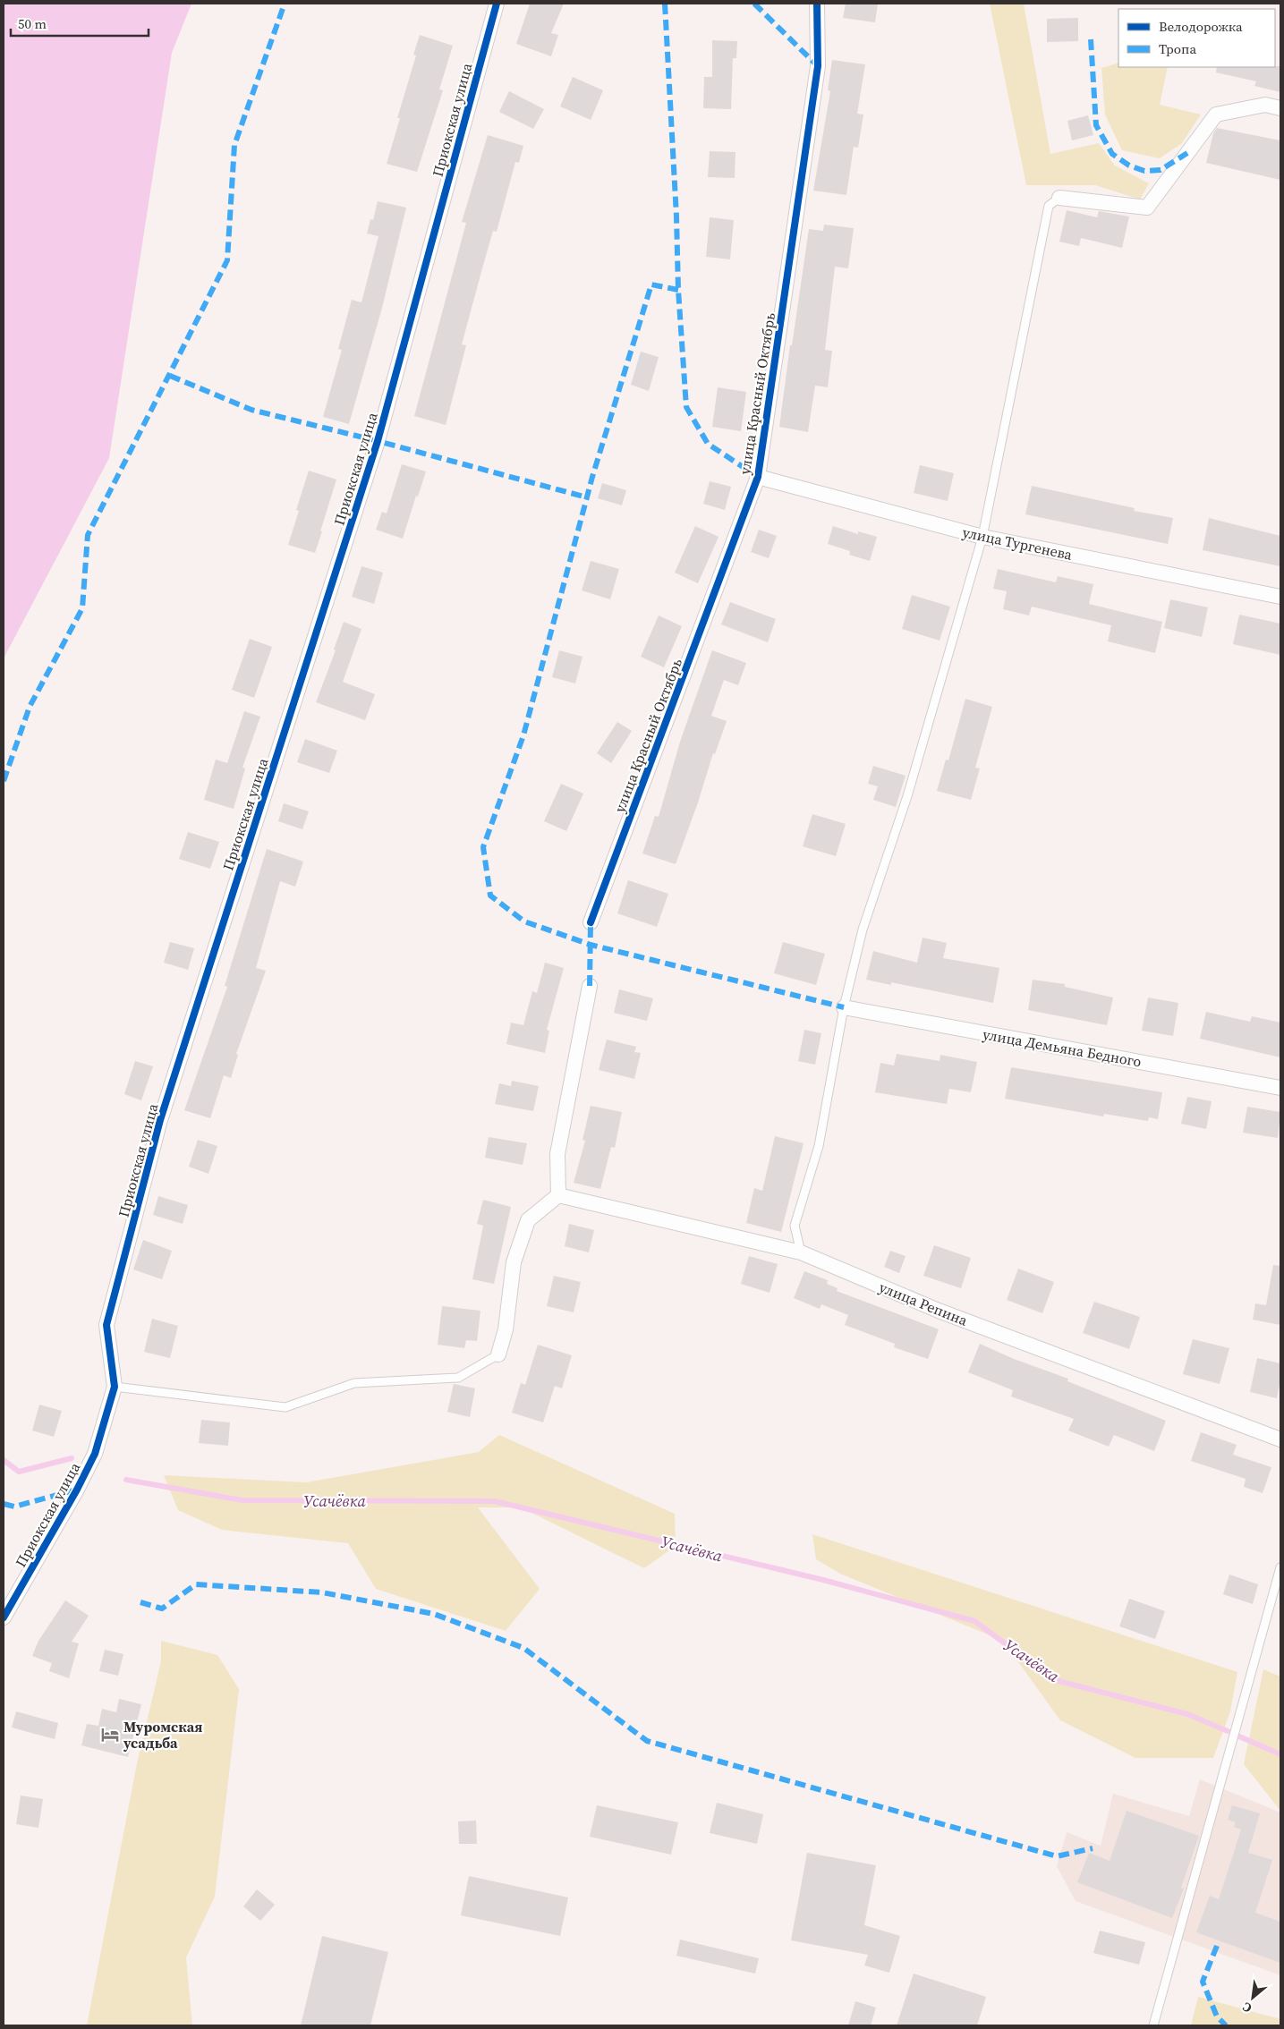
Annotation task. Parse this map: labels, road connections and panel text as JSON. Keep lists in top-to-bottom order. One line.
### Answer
{"streets":{"street":["Приокская улица","улица Красный Октябрь","улица Тургенева","улица Демьяна Бедного","улица Репина"]},"crossings":[["улица Красный Октябрь","улица Тургенева"]],"water":["Усачёвка"],"places":{"hotel":["Муромская усадьба"]},"legend":["Велодорожка","Тропа"],"scale_bar":"50 m","north":"bottom left"}
